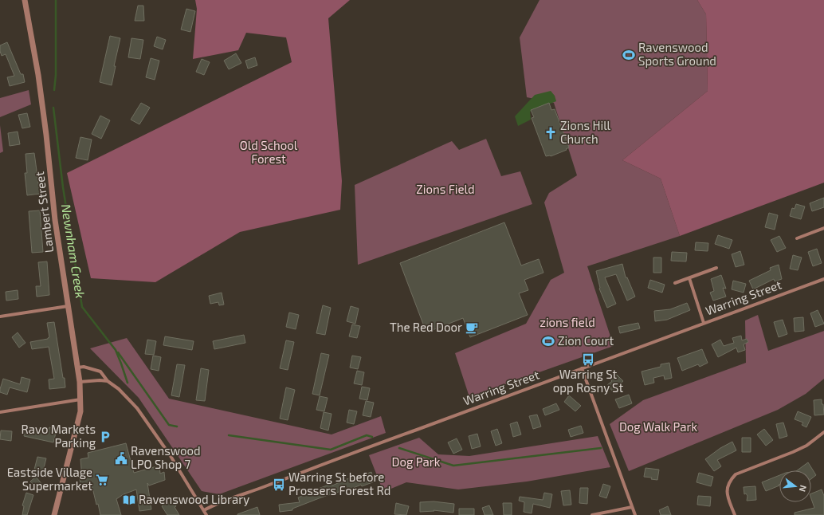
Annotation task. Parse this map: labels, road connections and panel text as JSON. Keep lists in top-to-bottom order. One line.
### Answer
{"streets":{"street":["Lambert Street","Warring Street"]},"water":["Newnham Creek"],"parks":["Old School Forest","Zions Field","zions field","Dog Walk Park","Dog Park"],"places":{"sports":["Ravenswood Sports Ground","Zion Court"],"church":["Zions Hill Church"],"cafe":["The Red Door"],"bus stop":["Warring St opp Rosny St","Warring St before Prossers Forest Rd"],"parking":["Ravo Markets Parking"],"public building":["Ravenswood LPO Shop 7"],"supermarket":["Eastside Village Supermarket"],"library":["Ravenswood Library"]},"north":"right"}
